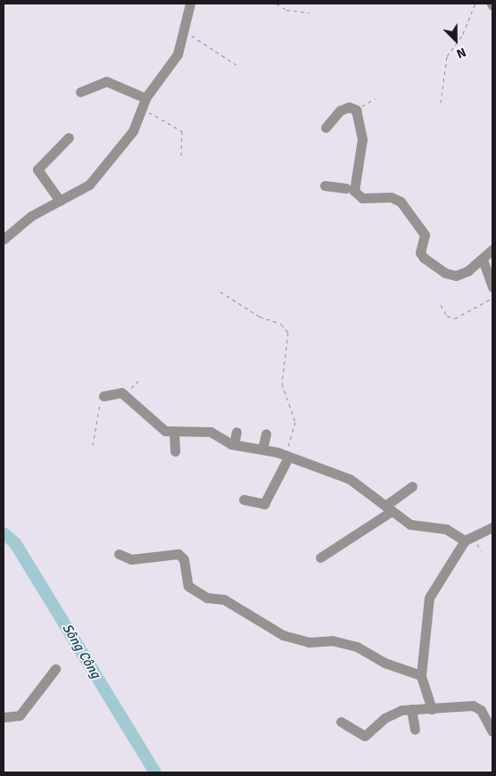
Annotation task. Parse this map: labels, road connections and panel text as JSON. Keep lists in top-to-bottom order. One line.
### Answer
{"water":["Sông Công"],"north":"bottom right"}
